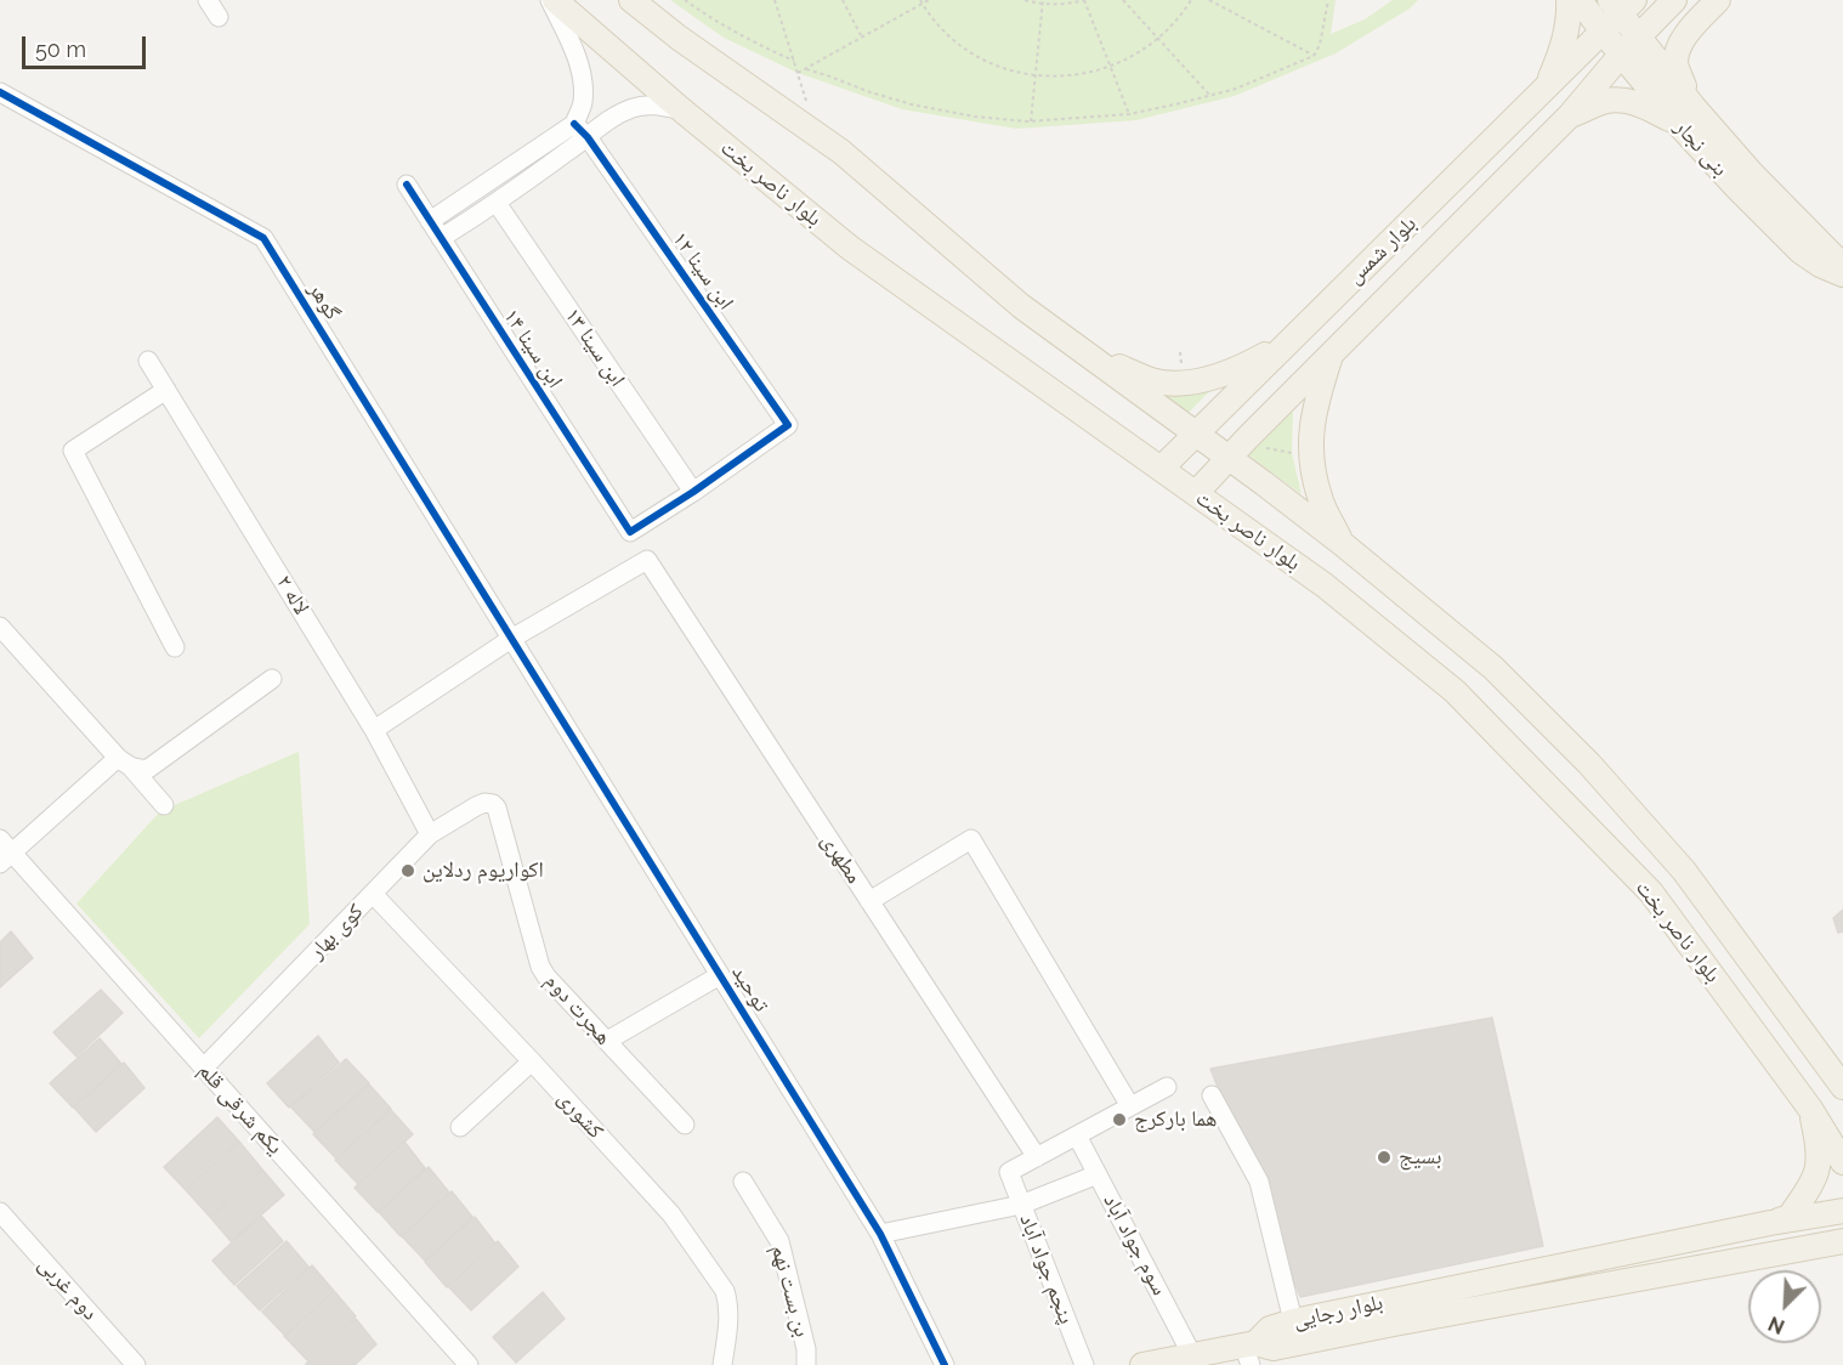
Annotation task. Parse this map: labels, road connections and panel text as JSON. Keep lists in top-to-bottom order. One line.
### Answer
{"streets":{"main road":["بنی نجار","بلوار ناصر بخت","بلوار شمس","بلوار رجایی"],"street":["ابن سینا ۱۲","گوهر","ابن سینا ۱۳","ابن سینا ۱۴","لاله ۲","مطهری","کوی بهار","توحید","هجرت دوم","یکم شرقی قلم","کشوری","سوم جواد آباد","پنجم جواد آباد","دوم غربی","بن بست نهم"]},"crossings":[["بنی نجار","بلوار شمس"],["بلوار ناصر بخت","بلوار شمس"],["ابن سینا ۱۲","ابن سینا ۱۳"],["ابن سینا ۱۲","ابن سینا ۱۴"],["گوهر","مطهری"],["گوهر","توحید"],["ابن سینا ۱۳","ابن سینا ۱۴"],["لاله ۲","کوی بهار"],["مطهری","توحید"],["مطهری","پنجم جواد آباد"],["کوی بهار","هجرت دوم"],["کوی بهار","یکم شرقی قلم"],["کوی بهار","کشوری"]],"places":["اکواریوم ردلاین","هما بارکرج","بسیج"],"scale_bar":"50 m","north":"bottom left"}
